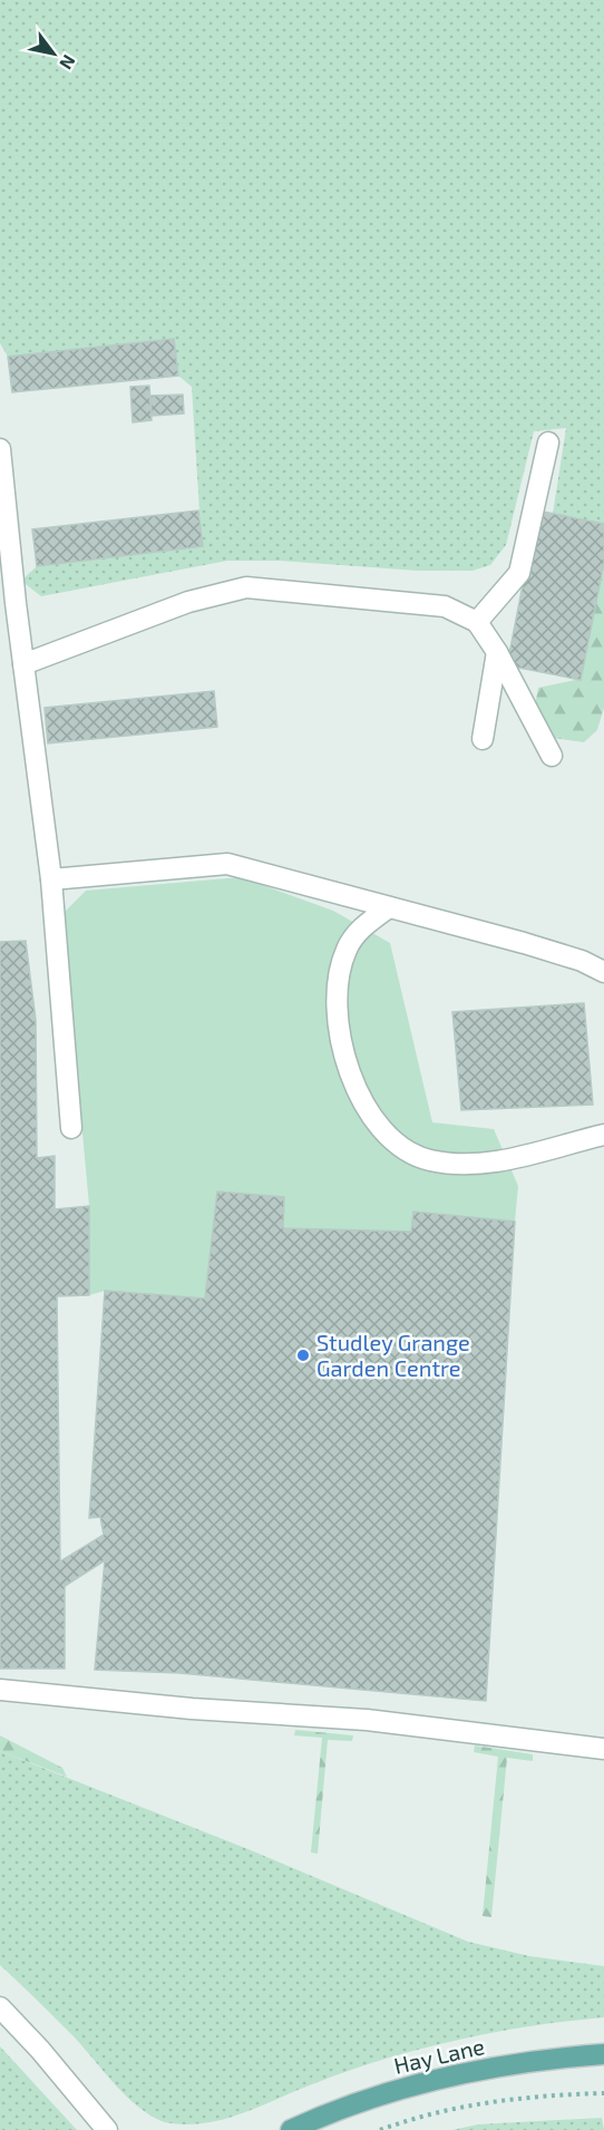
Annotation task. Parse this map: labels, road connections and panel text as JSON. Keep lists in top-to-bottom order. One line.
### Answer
{"streets":{"main road":["Hay Lane"]},"places":["Studley Grange Garden Centre"],"north":"bottom right"}
